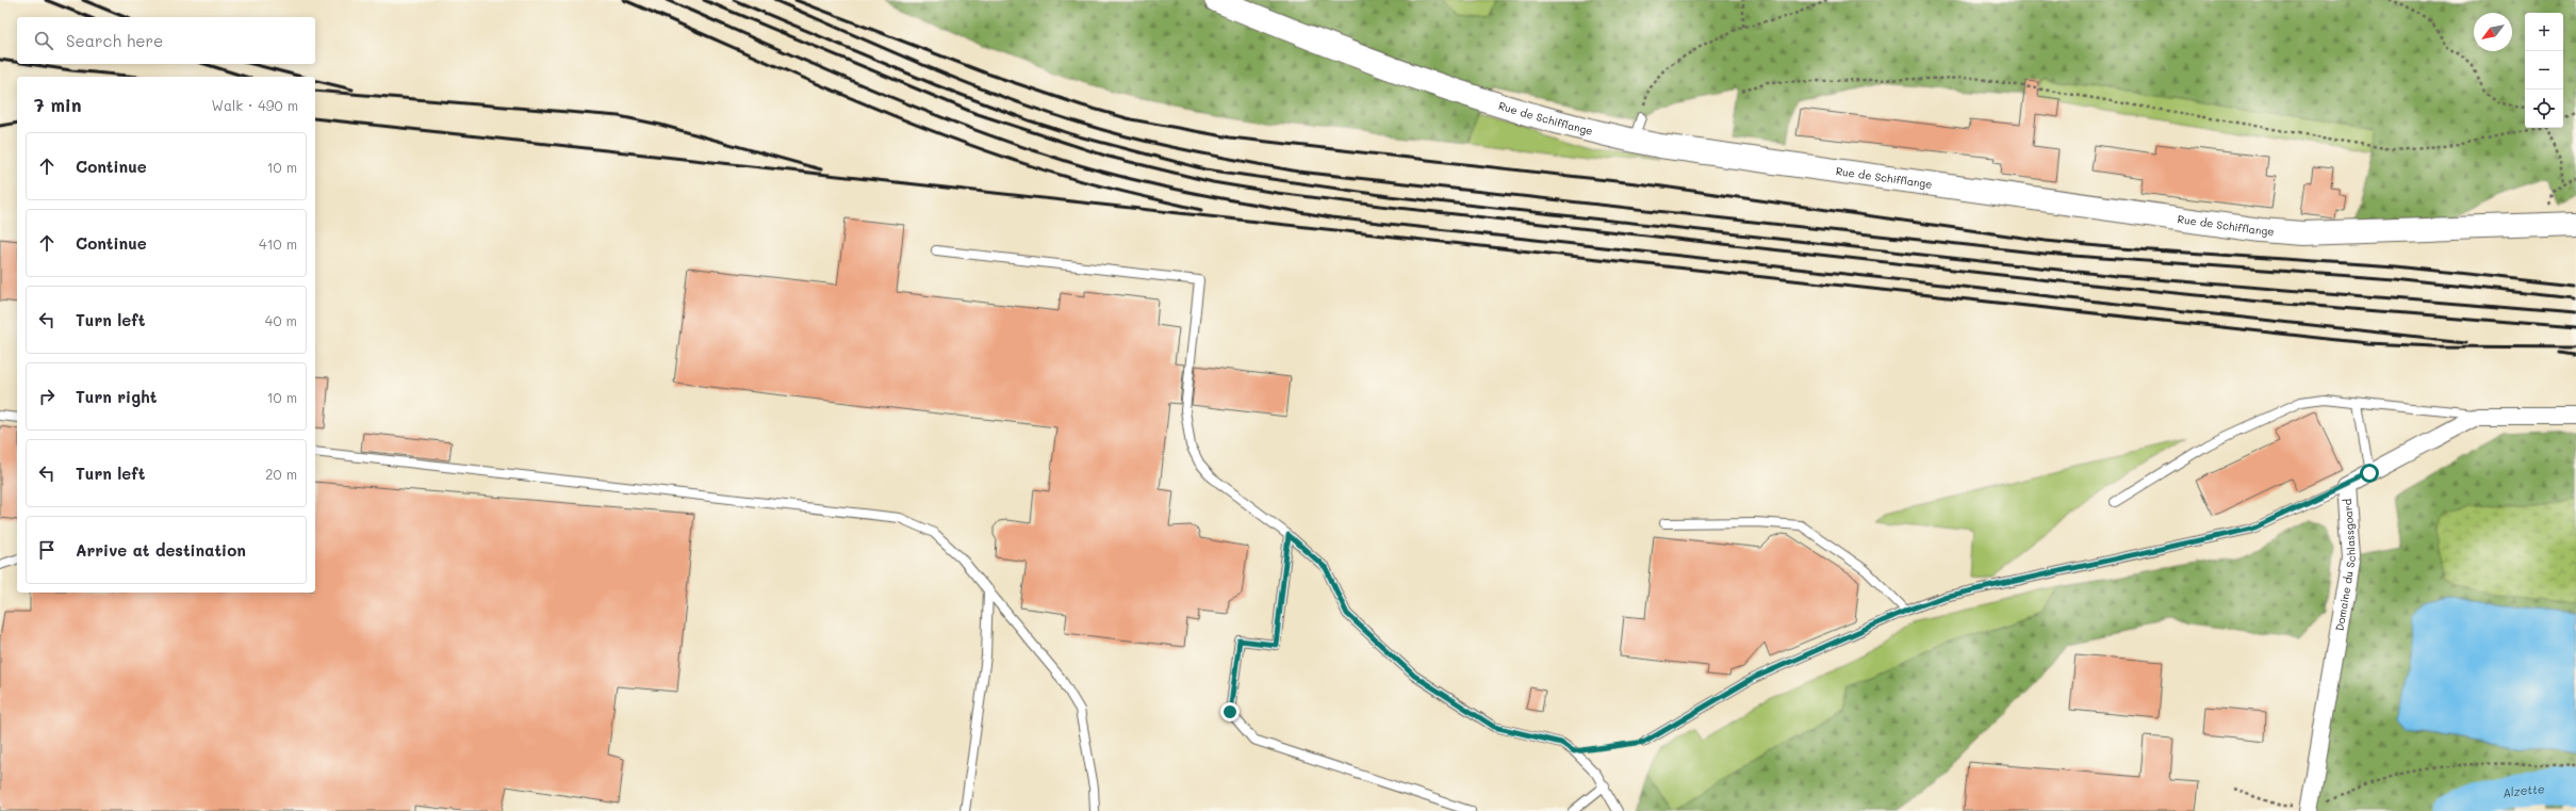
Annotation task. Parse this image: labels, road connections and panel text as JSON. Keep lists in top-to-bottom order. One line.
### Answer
{"streets":{"street":["Rue de Schifflange","Domaine du Schlassgoard"]},"water":["Alzette"],"north":"bottom left","page":{"map_buttons":["+","−"],"search":"Search here","heading":["7 min","Walk · 490 m"],"list":[["Continue","10 m"],["Continue","410 m"],["Turn left","40 m"],["Turn right","10 m"],["Turn left","20 m"],"Arrive at destination"]}}
